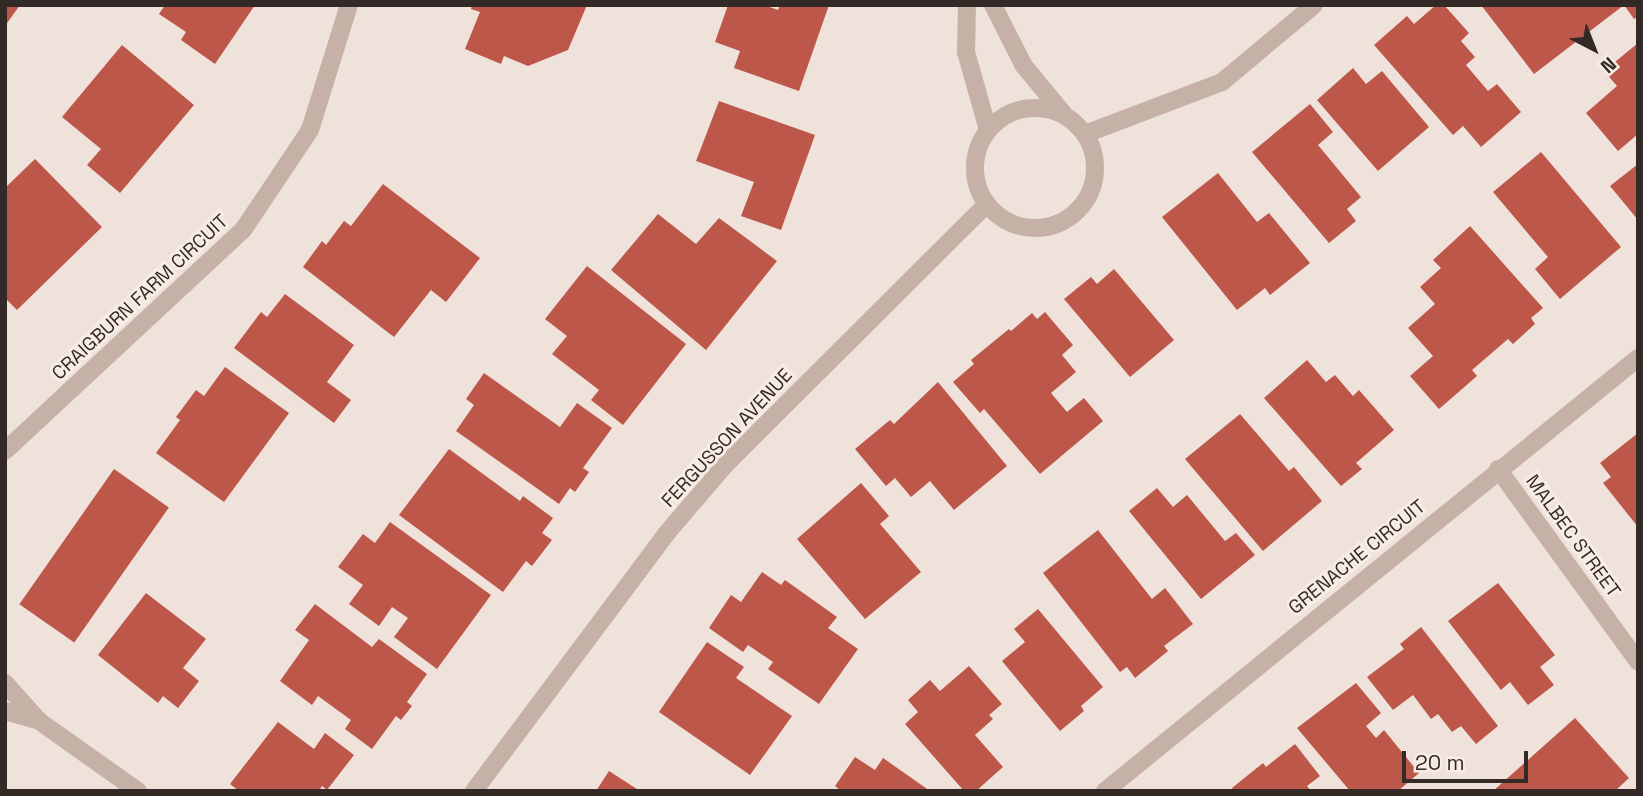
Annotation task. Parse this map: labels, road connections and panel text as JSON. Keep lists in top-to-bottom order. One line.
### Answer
{"streets":{"street":["CRAIGBURN FARM CIRCUIT","FERGUSSON AVENUE","MALBEC STREET","GRENACHE CIRCUIT"]},"crossings":[["MALBEC STREET","GRENACHE CIRCUIT"]],"scale_bar":"20 m","north":"bottom right"}
